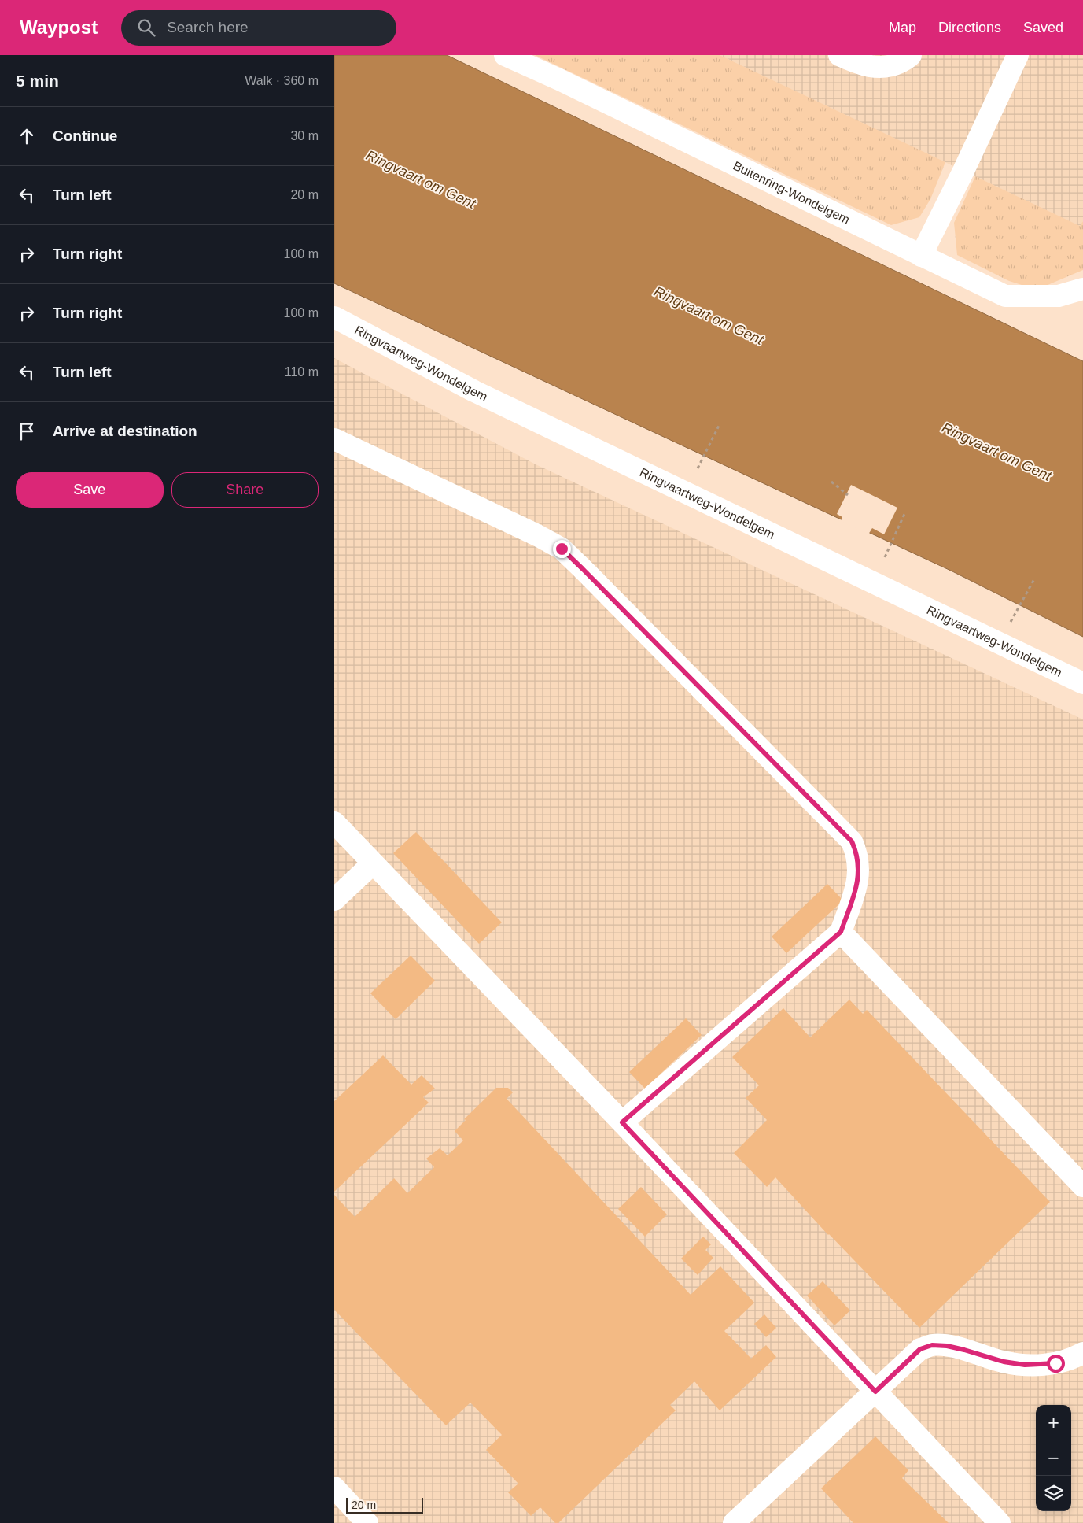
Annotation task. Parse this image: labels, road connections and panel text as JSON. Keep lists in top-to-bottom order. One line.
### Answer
{"streets":{"street":["Buitenring-Wondelgem","Ringvaartweg-Wondelgem"]},"water":["Ringvaart om Gent"],"scale_bar":"20 m","page":{"header":"Waypost","search":"Search here","nav":["Map","Directions","Saved"],"heading":["5 min","Walk · 360 m"],"list":[["Continue","30 m"],["Turn left","20 m"],["Turn right","100 m"],["Turn right","100 m"],["Turn left","110 m"],"Arrive at destination"],"buttons":["Save","Share"],"map_buttons":["+","−"],"scale":"20 m"}}
